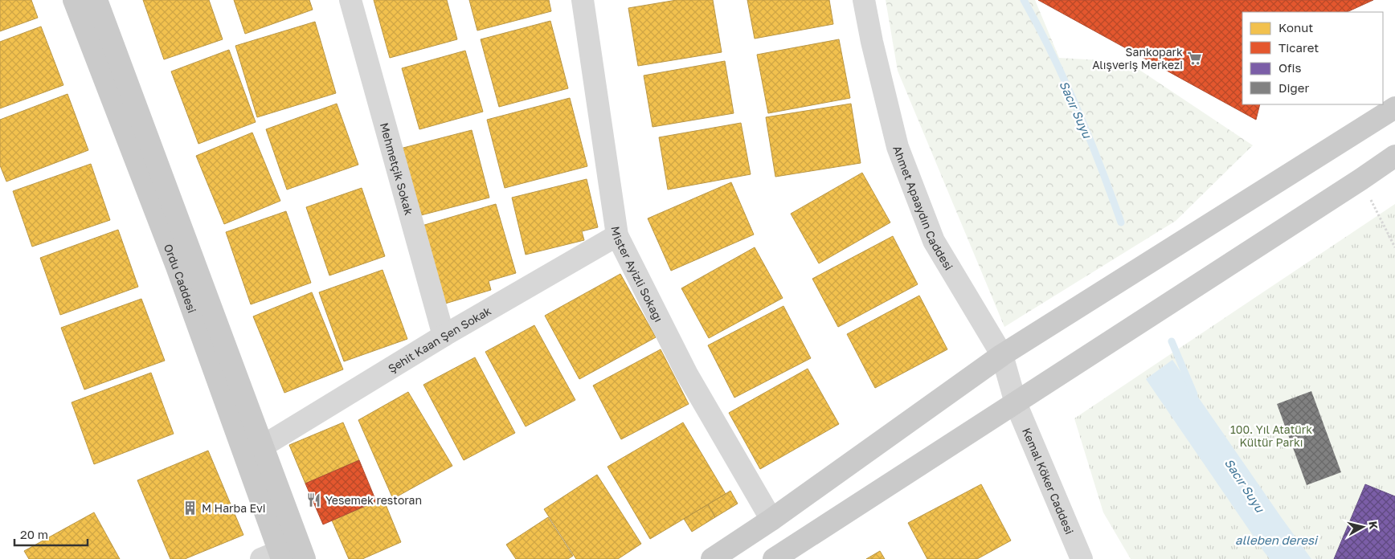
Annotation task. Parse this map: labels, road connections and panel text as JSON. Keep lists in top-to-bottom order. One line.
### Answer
{"streets":{"main road":["Ordu Caddesi"],"street":["Mehmetçik Sokak","Ahmet Apaaydın Caddesi","Mister Ayizli Sokağı","Şehit Kaan Şen Sokak","Kemal Köker Caddesi"]},"crossings":[["Mehmetçik Sokak","Şehit Kaan Şen Sokak"],["Ahmet Apaaydın Caddesi","Kemal Köker Caddesi"],["Mister Ayizli Sokağı","Şehit Kaan Şen Sokak"],["Ordu Caddesi","Şehit Kaan Şen Sokak"]],"water":["Sacır Suyu","alleben deresi"],"parks":["100. Yıl Atatürk Kültür Parkı"],"places":{"supermarket":["Sankopark Alışveriş Merkezi"],"restaurant":["Yesemek restoran"],"building":["M Harba Evi"]},"legend":["Konut","Ticaret","Ofis","Diğer"],"scale_bar":"20 m","north":"right"}
